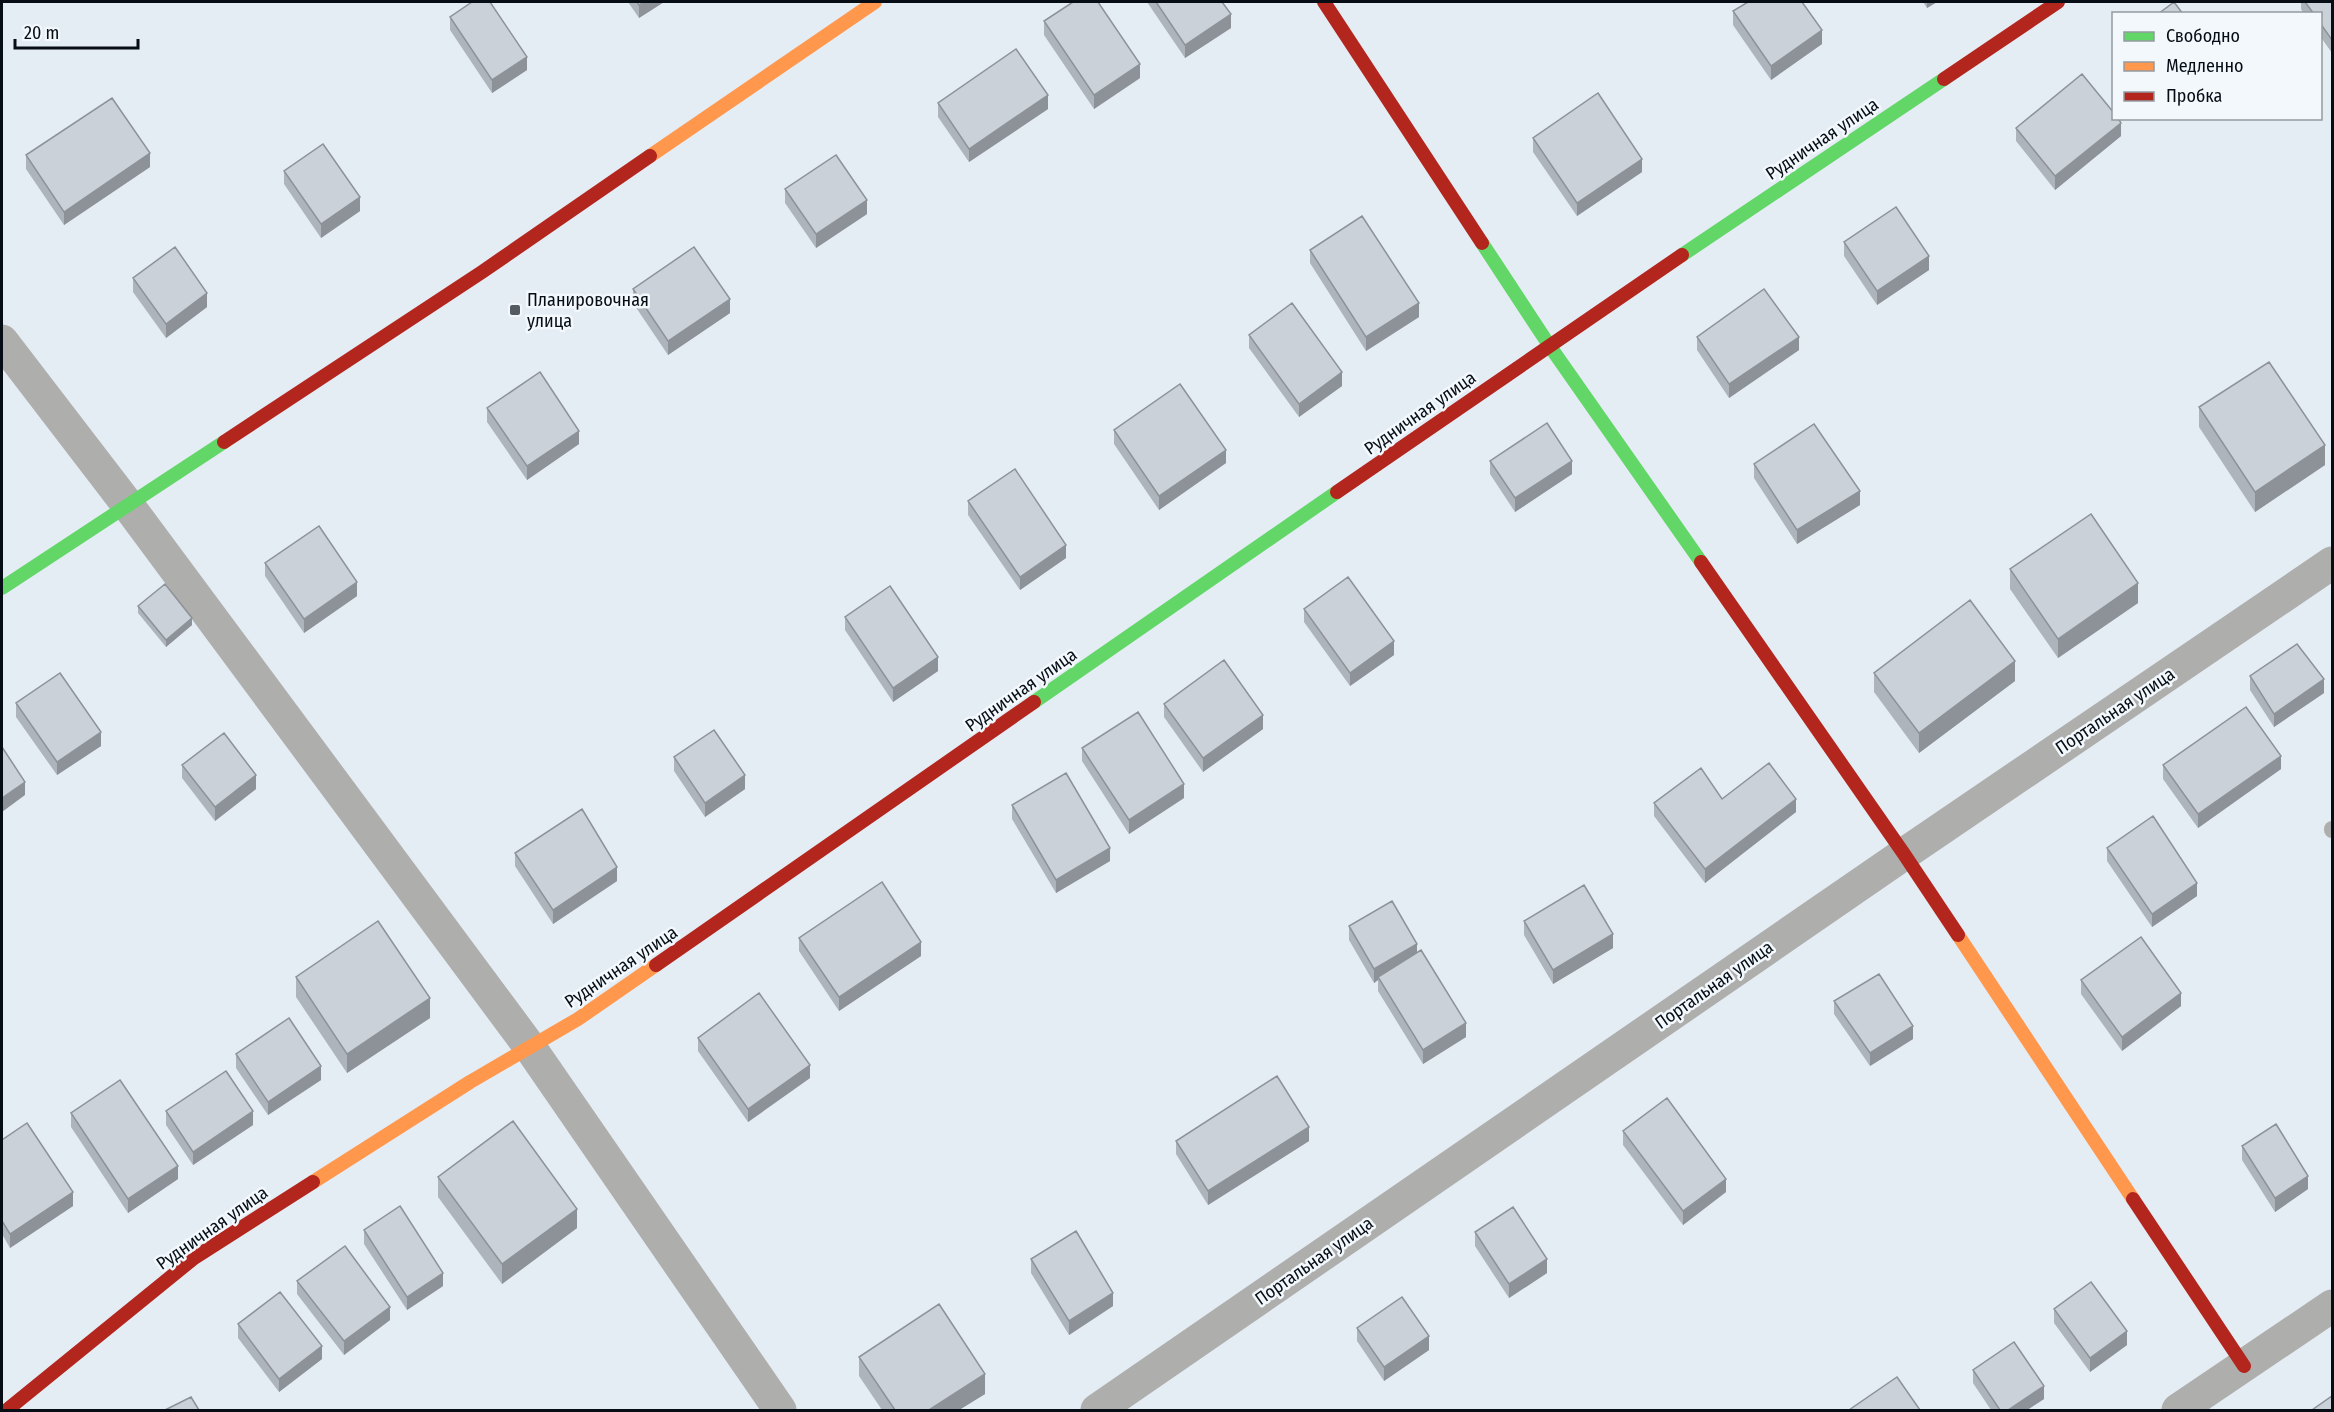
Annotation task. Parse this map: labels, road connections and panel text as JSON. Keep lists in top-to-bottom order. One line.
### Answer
{"streets":{"street":["Рудничная улица","Портальная улица"]},"places":{"transit":["Планировочная улица"]},"legend":["Свободно","Медленно","Пробка"],"scale_bar":"20 m"}
